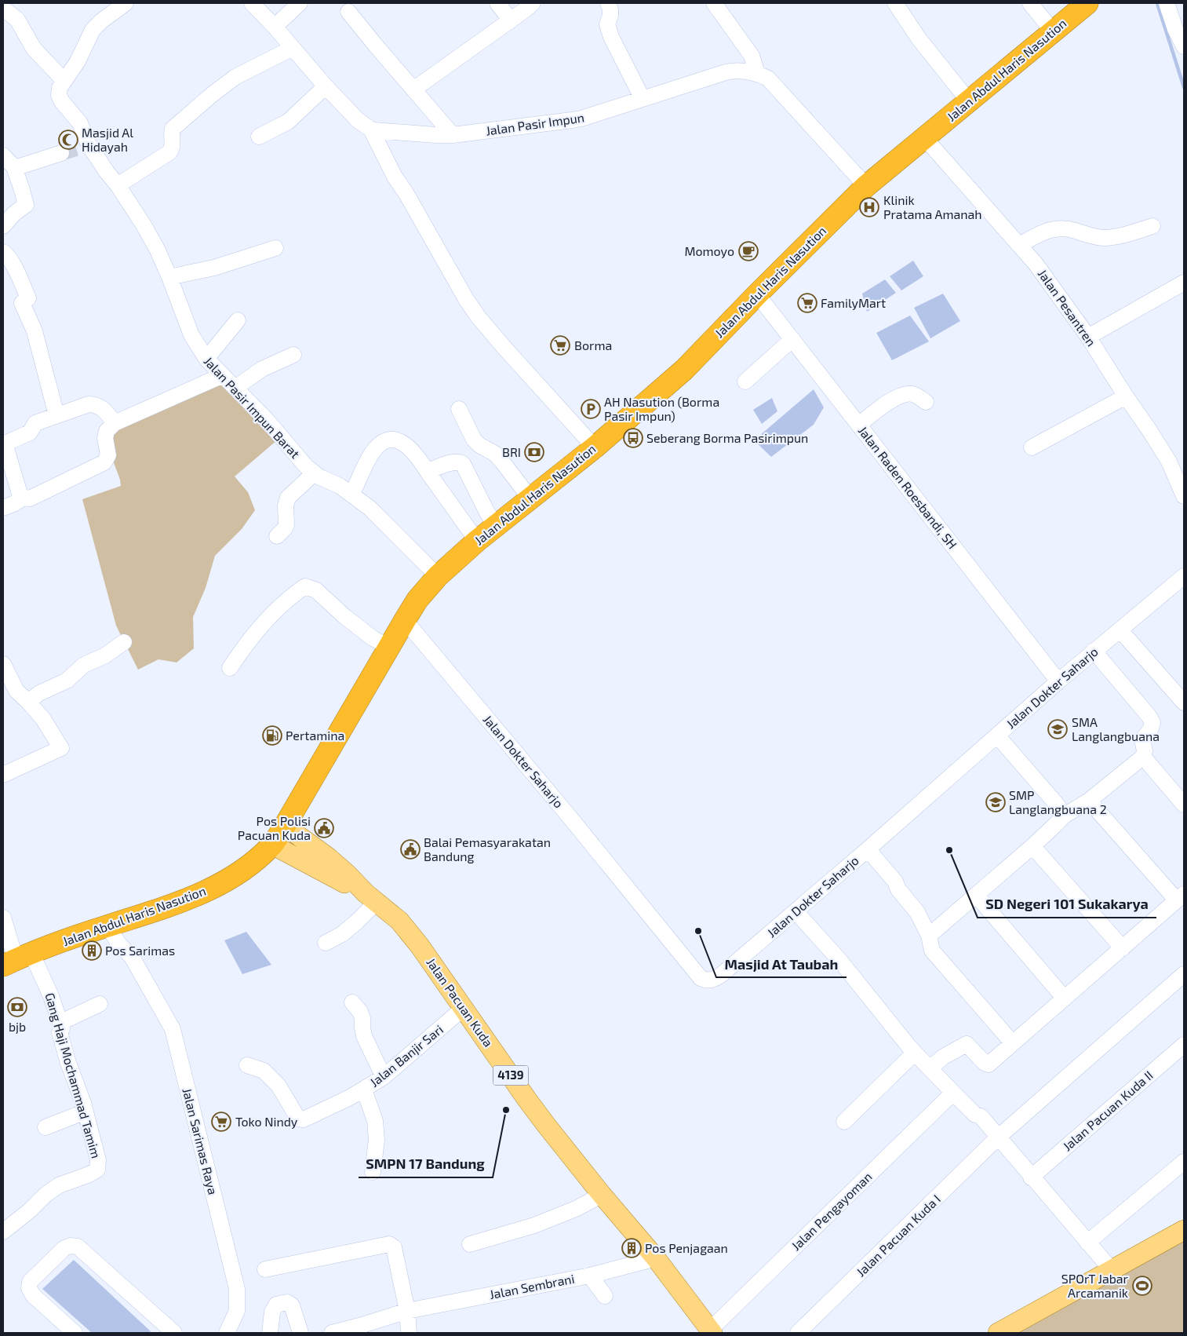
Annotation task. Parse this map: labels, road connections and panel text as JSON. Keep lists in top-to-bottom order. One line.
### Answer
{"streets":{"highway":["Jalan Abdul Haris Nasution"],"main road":["Jalan Pacuan Kuda","4139"],"street":["Jalan Pasir Impun","Jalan Pesantren","Jalan Pasir Impun Barat","Jalan Raden Roesbandi, SH","Jalan Dokter Saharjo","Jalan Banjir Sari","Gang Haji Mochammad Tamim","Jalan Pacuan Kuda II","Jalan Sarimas Raya","Jalan Pengayoman","Jalan Pacuan Kuda I","Jalan Sembrani"]},"crossings":[["Jalan Abdul Haris Nasution","Jalan Pasir Impun"],["Jalan Abdul Haris Nasution","Jalan Pesantren"],["Jalan Abdul Haris Nasution","Jalan Pasir Impun Barat"],["Jalan Abdul Haris Nasution","Jalan Raden Roesbandi, SH"],["Jalan Abdul Haris Nasution","Jalan Dokter Saharjo"],["Jalan Abdul Haris Nasution","Jalan Pacuan Kuda"],["Jalan Abdul Haris Nasution","Gang Haji Mochammad Tamim"],["Jalan Raden Roesbandi, SH","Jalan Dokter Saharjo"],["Jalan Pacuan Kuda","Jalan Banjir Sari"],["Jalan Pacuan Kuda","Jalan Pengayoman"],["Jalan Pacuan Kuda","Jalan Sembrani"]],"places":{"mosque":["Masjid Al Hidayah"],"hospital":["Klinik Pratama Amanah"],"cafe":["Momoyo"],"supermarket":["FamilyMart","Borma","Toko Nindy"],"parking":["AH Nasution (Borma Pasir Impun)"],"bus stop":["Seberang Borma Pasirimpun"],"bank":["BRI","bjb"],"school or university":["SMA Langlangbuana","SMP Langlangbuana 2"],"fuel station":["Pertamina"],"public building":["Pos Polisi Pacuan Kuda","Balai Pemasyarakatan Bandung"],"other":["SD Negeri 101 Sukakarya","Masjid At Taubah","SMPN 17 Bandung"],"building":["Pos Sarimas","Pos Penjagaan"],"sports":["SPOrT Jabar Arcamanik"]}}
